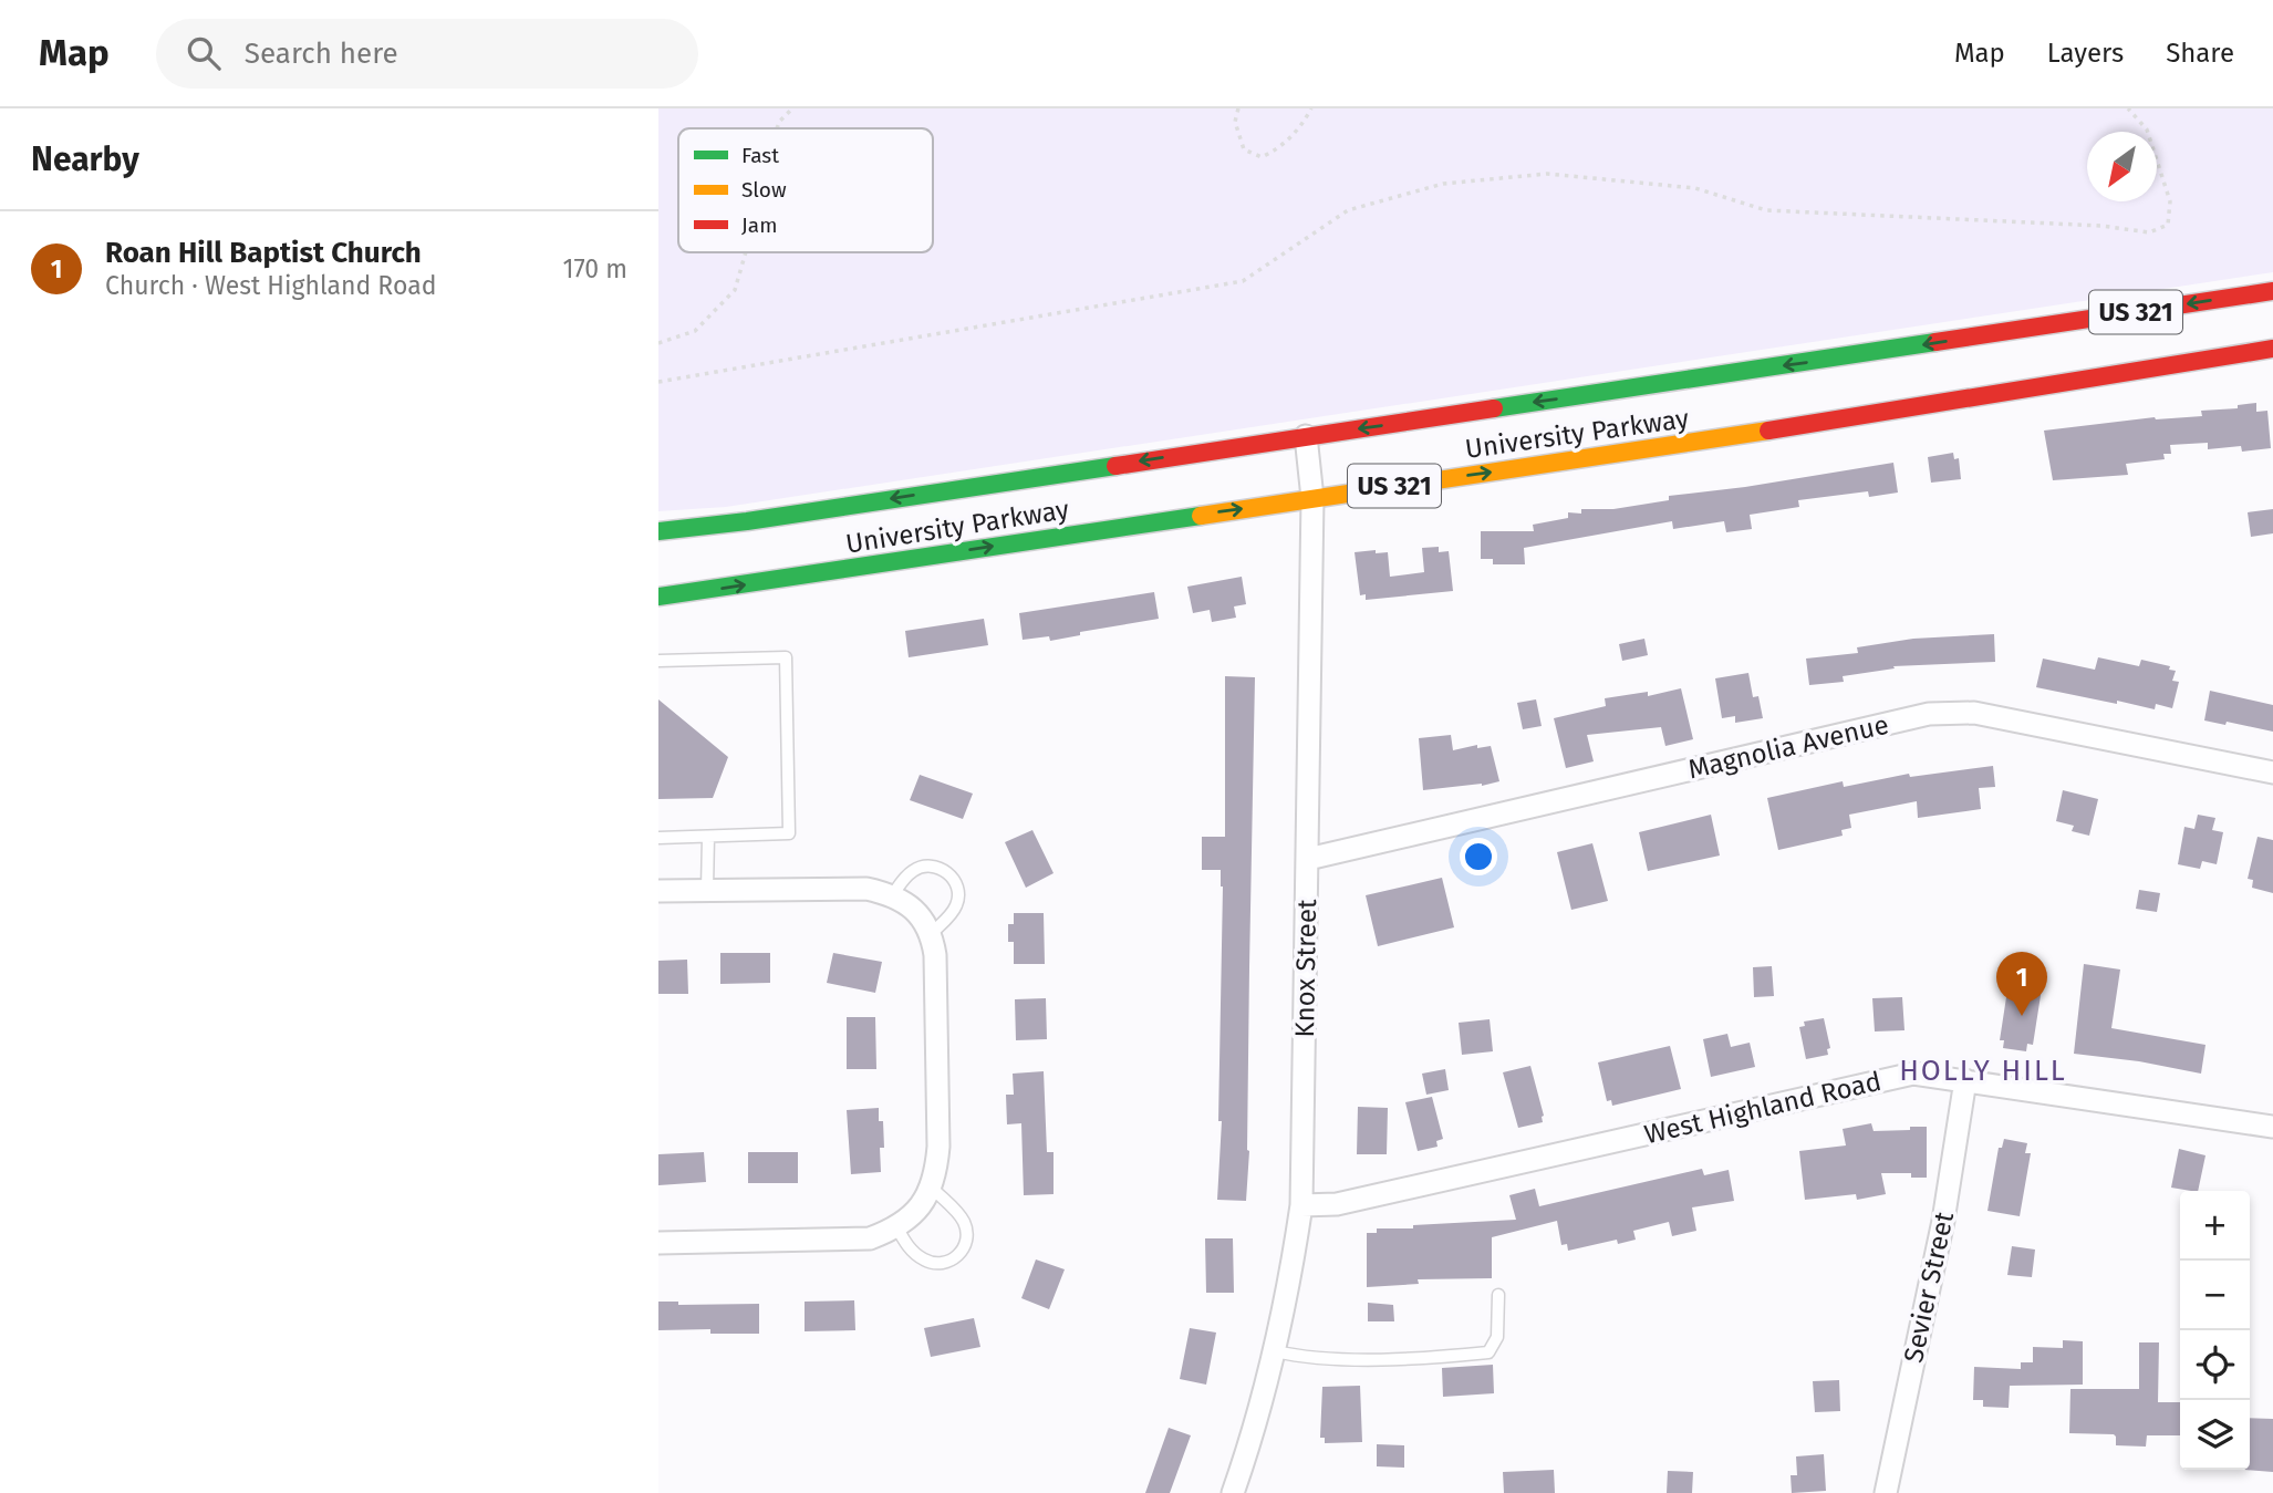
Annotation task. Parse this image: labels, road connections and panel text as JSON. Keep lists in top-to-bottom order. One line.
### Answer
{"streets":{"highway":["US 321","University Parkway"],"street":["Magnolia Avenue","Knox Street","West Highland Road","Sevier Street"]},"crossings":[["University Parkway","Knox Street"],["Magnolia Avenue","Knox Street"],["Knox Street","West Highland Road"],["West Highland Road","Sevier Street"]],"districts":["HOLLY HILL"],"legend":["Fast","Slow","Jam"],"north":"bottom left","page":{"header":"Map","search":"Search here","nav":["Map","Layers","Share"],"heading":"Nearby","list":[{"mark":"1","name":"Roan Hill Baptist Church","note":"Church · West Highland Road","value":"170 m"}],"pins":"1","map_buttons":["+","−"]}}
